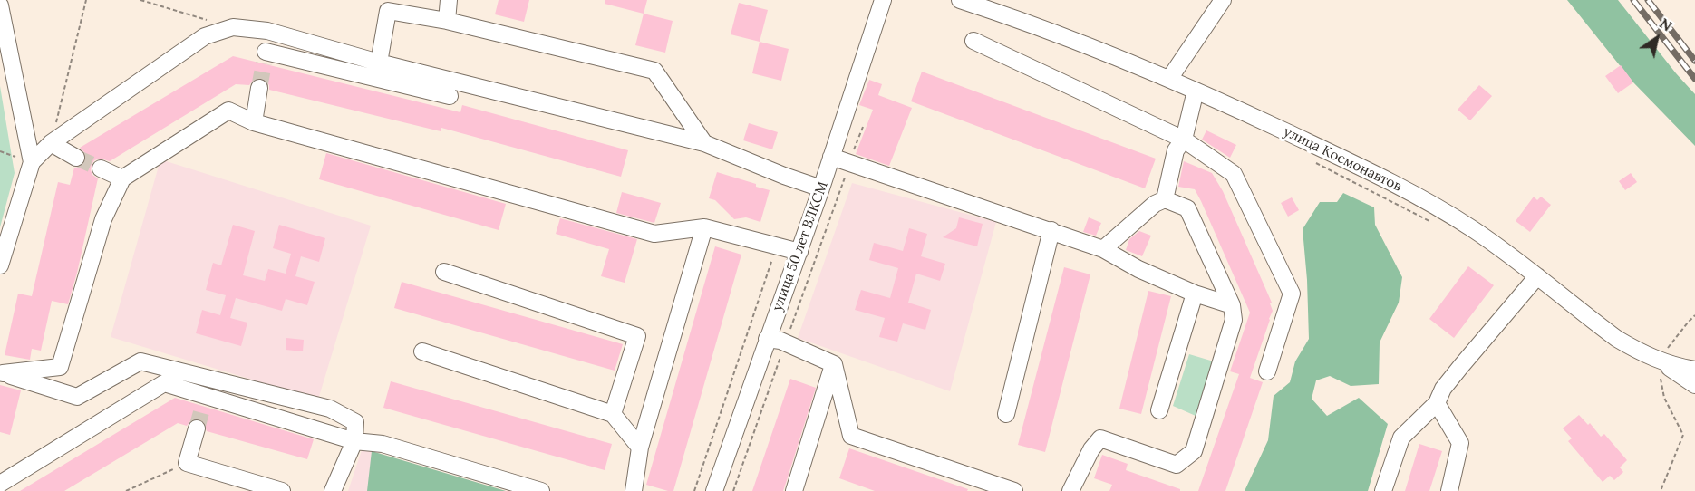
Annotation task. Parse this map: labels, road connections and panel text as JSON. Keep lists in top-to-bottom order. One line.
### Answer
{"streets":{"street":["улица Космонавтов","улица 50 лет ВЛКСМ"]},"north":"top right"}
